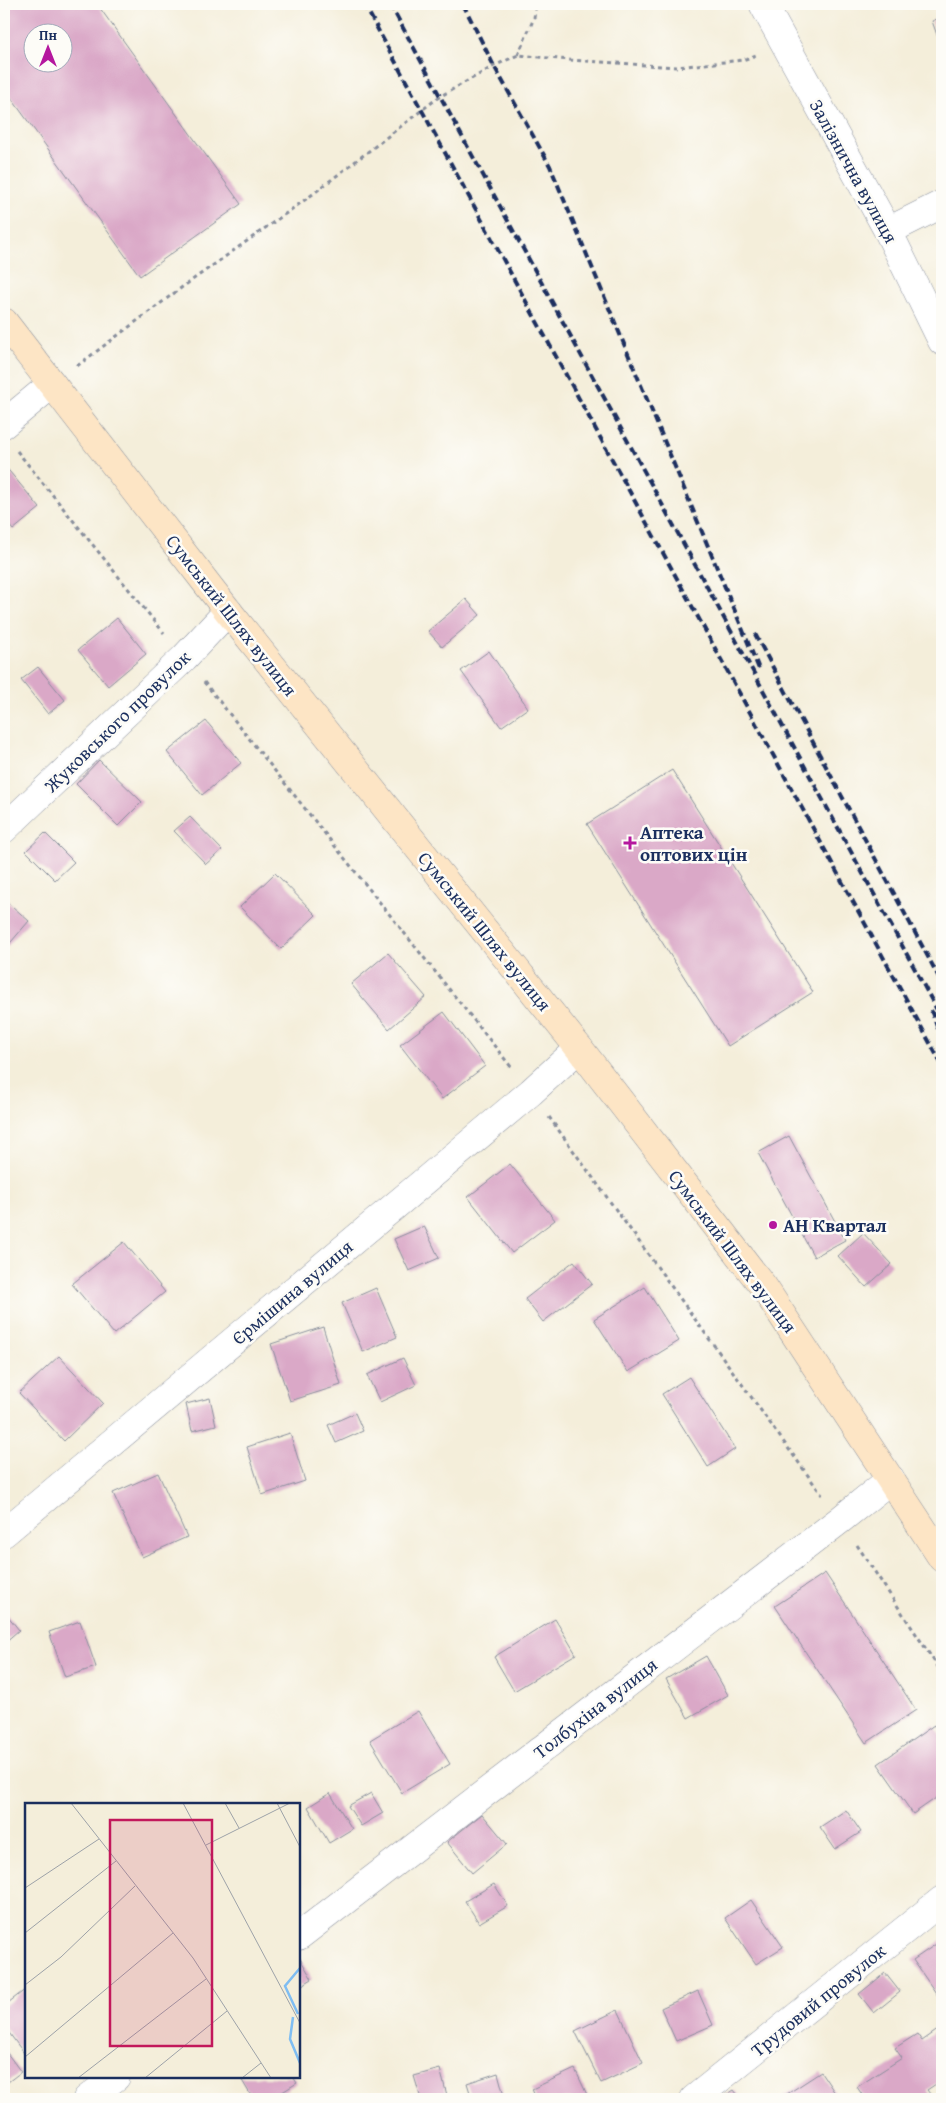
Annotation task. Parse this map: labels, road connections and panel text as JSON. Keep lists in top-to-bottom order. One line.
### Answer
{"streets":{"main road":["Сумський Шлях вулиця"],"street":["Залізнична вулиця","Жуковського провулок","Єрмішина вулиця","Толбухіна вулиця","Трудовий провулок"]},"crossings":[["Сумський Шлях вулиця","Жуковського провулок"],["Сумський Шлях вулиця","Єрмішина вулиця"],["Сумський Шлях вулиця","Толбухіна вулиця"]],"places":{"health":["Аптека оптових цін"],"other":["АН Квартал"]},"north":"top"}
